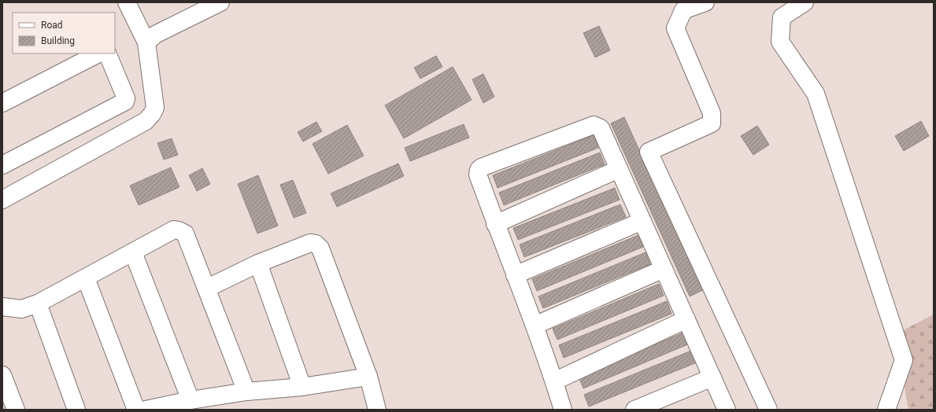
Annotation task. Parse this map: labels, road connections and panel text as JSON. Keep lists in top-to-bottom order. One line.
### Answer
{"legend":["Road","Building"]}
